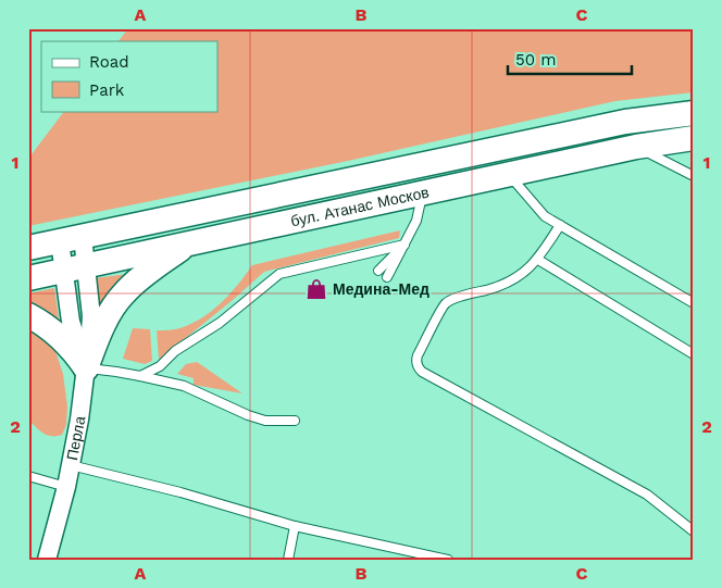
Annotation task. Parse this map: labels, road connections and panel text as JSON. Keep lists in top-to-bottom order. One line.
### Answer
{"streets":{"main road":["бул. Атанас Москов"],"street":["Перла"]},"crossings":[["бул. Атанас Москов","Перла"]],"places":{"shop":["Медина-Мед"]},"legend":["Road","Park"],"scale_bar":"50 m","grid":{"columns":["A","B","C"],"rows":["1","2"]}}
